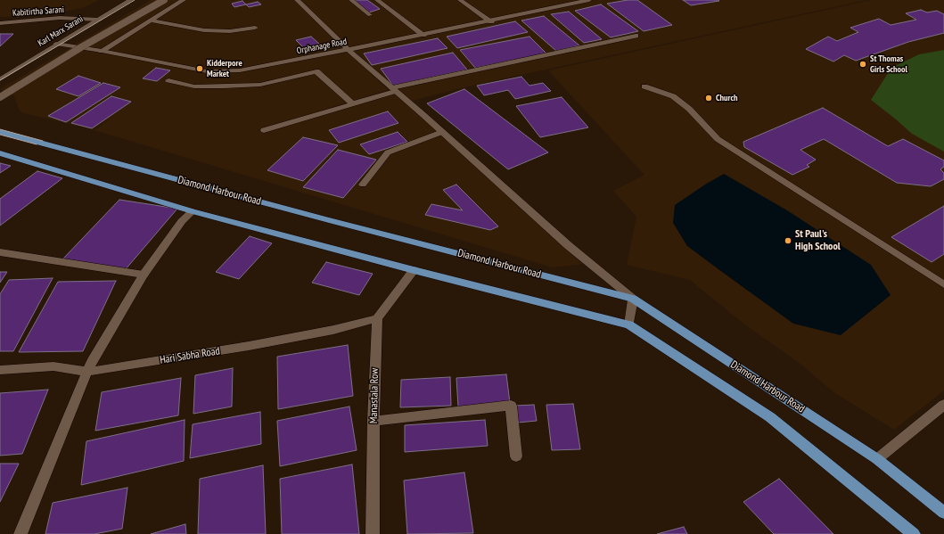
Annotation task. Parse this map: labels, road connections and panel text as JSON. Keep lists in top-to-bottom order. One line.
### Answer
{"streets":{"main road":["Diamond Harbour Road"],"street":["Kabitirtha Sarani","Karl Marx Sarani","Orphanage Road","Hari Sabha Road","Manastala Row"]},"crossings":[["Kabitirtha Sarani","Karl Marx Sarani"],["Karl Marx Sarani","Orphanage Road"],["Hari Sabha Road","Manastala Row"]],"places":["St Thomas Girls School","Kidderpore Market","Church","St Paul's High School"]}
